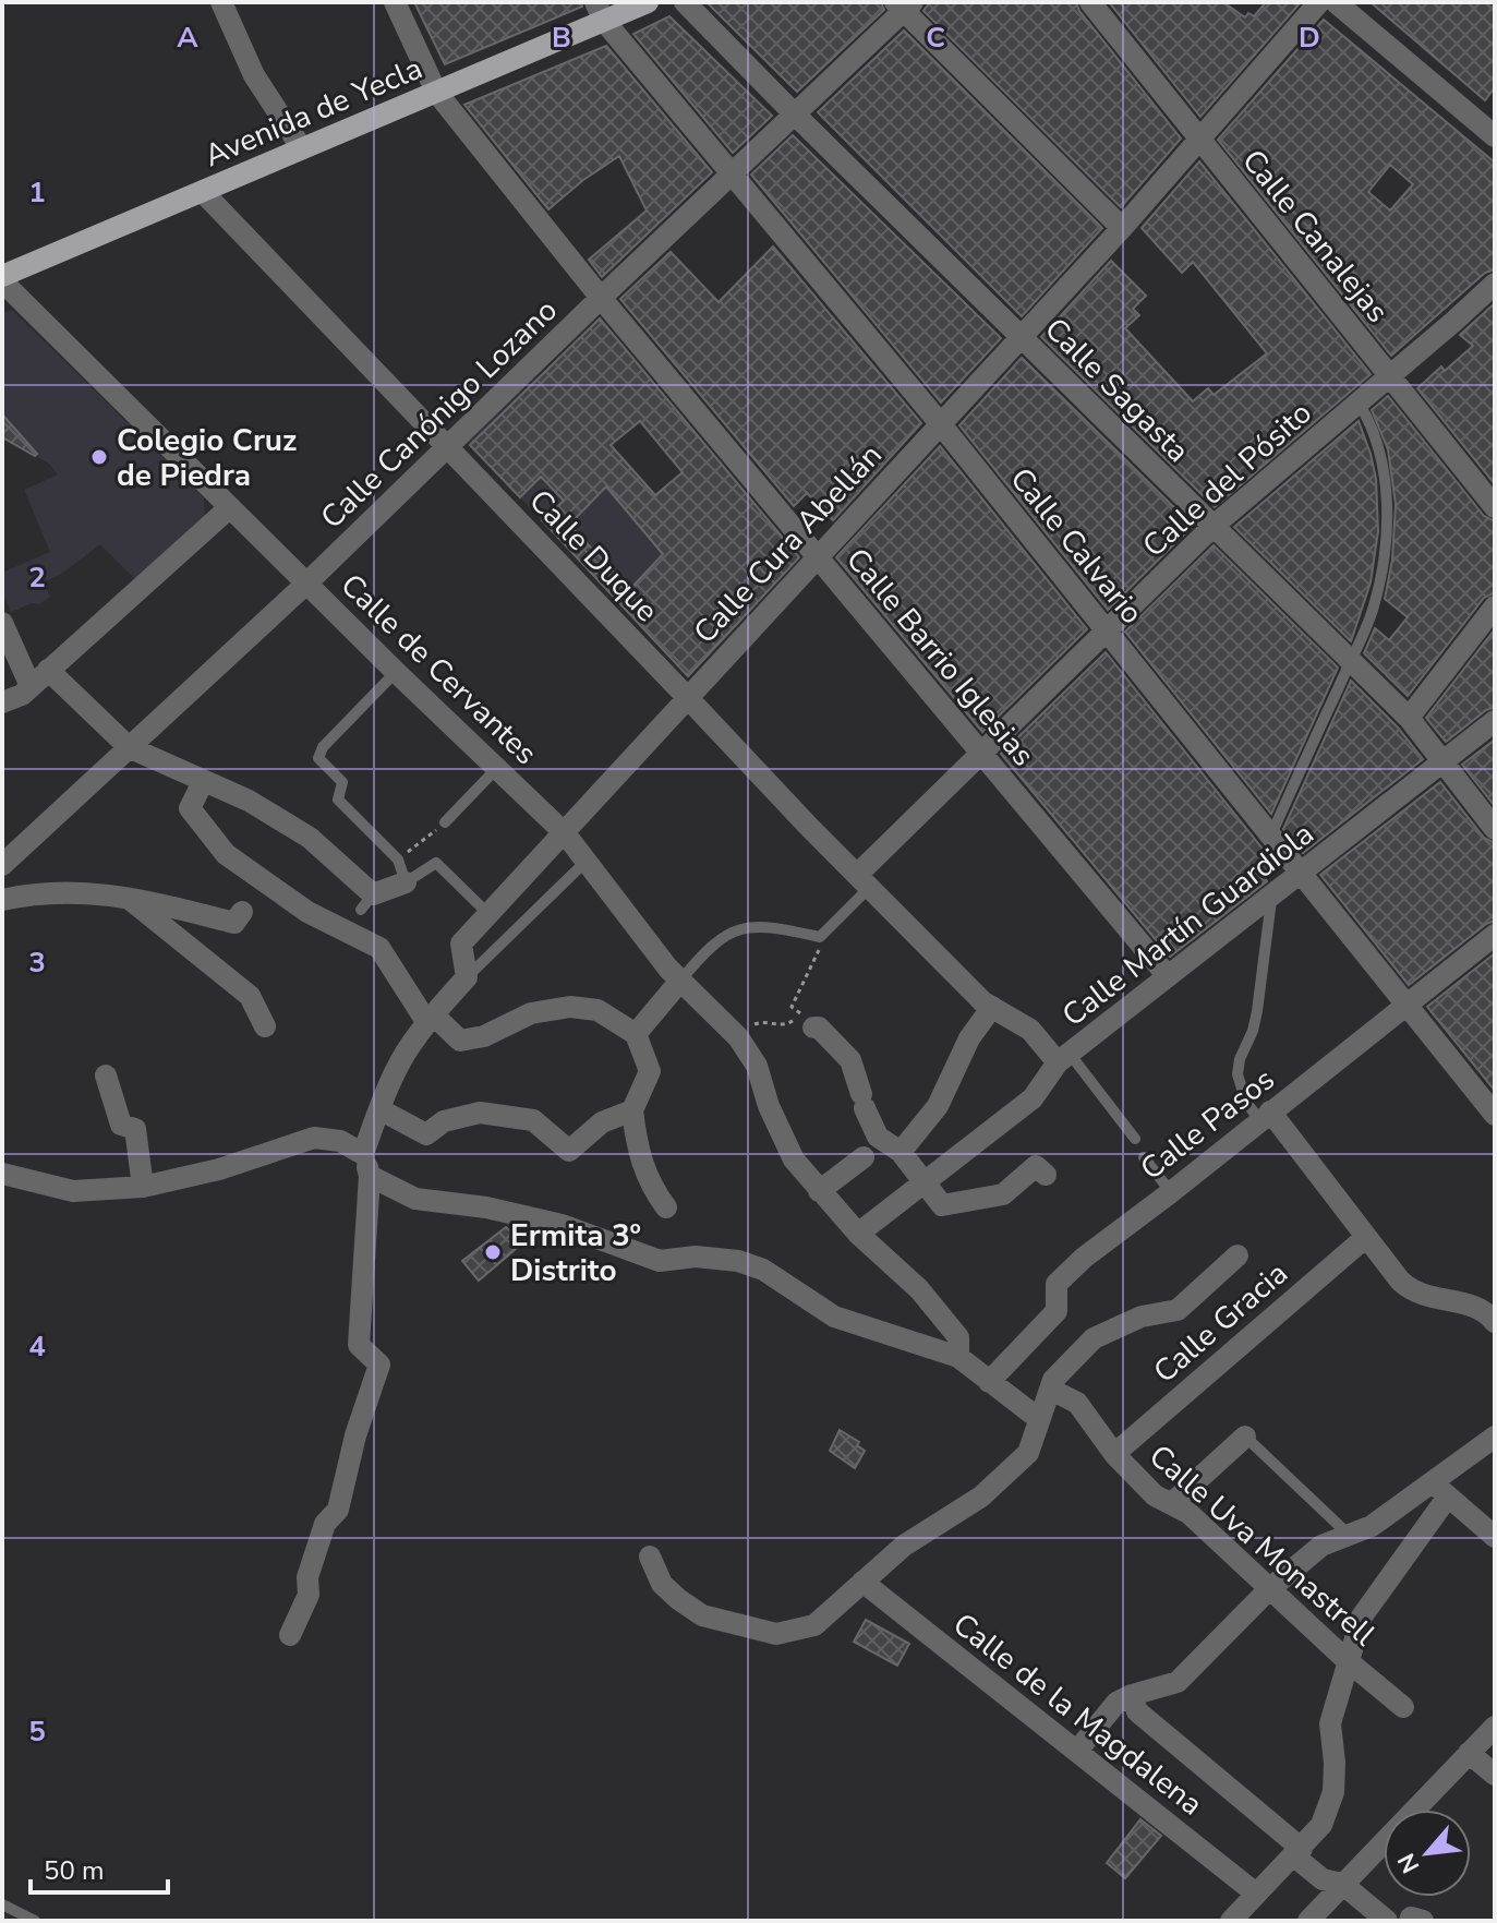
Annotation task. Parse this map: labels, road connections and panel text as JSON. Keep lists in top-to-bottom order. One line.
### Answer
{"streets":{"main road":["Avenida de Yecla"],"street":["Calle Canalejas","Calle Sagasta","Calle Canónigo Lozano","Calle del Pósito","Calle Cura Abellán","Calle Calvario","Calle Duque","Calle Barrio Iglesias","Calle de Cervantes","Calle Martín Guardiola","Calle Pasos","Calle Gracia","Calle Uva Monastrell","Calle de la Magdalena"]},"crossings":[["Avenida de Yecla","Calle Calvario"],["Avenida de Yecla","Calle Duque"],["Avenida de Yecla","Calle Barrio Iglesias"],["Avenida de Yecla","Calle de Cervantes"],["Calle Canalejas","Calle del Pósito"],["Calle Canalejas","Calle Cura Abellán"],["Calle Sagasta","Calle Canónigo Lozano"],["Calle Sagasta","Calle del Pósito"],["Calle Sagasta","Calle Cura Abellán"],["Calle Sagasta","Calle Martín Guardiola"],["Calle Canónigo Lozano","Calle Calvario"],["Calle Canónigo Lozano","Calle Duque"],["Calle Canónigo Lozano","Calle Barrio Iglesias"],["Calle Canónigo Lozano","Calle de Cervantes"],["Calle del Pósito","Calle Calvario"],["Calle del Pósito","Calle Duque"],["Calle del Pósito","Calle Barrio Iglesias"],["Calle Cura Abellán","Calle Calvario"],["Calle Cura Abellán","Calle Duque"],["Calle Cura Abellán","Calle Barrio Iglesias"],["Calle Cura Abellán","Calle de Cervantes"],["Calle Calvario","Calle Martín Guardiola"],["Calle Calvario","Calle Pasos"],["Calle Duque","Calle Martín Guardiola"],["Calle Barrio Iglesias","Calle Martín Guardiola"],["Calle de Cervantes","Calle Martín Guardiola"],["Calle Gracia","Calle Uva Monastrell"]],"places":["Colegio Cruz de Piedra","Ermita 3º Distrito"],"scale_bar":"50 m","north":"bottom left","grid":{"columns":["A","B","C","D"],"rows":["1","2","3","4","5"]}}
